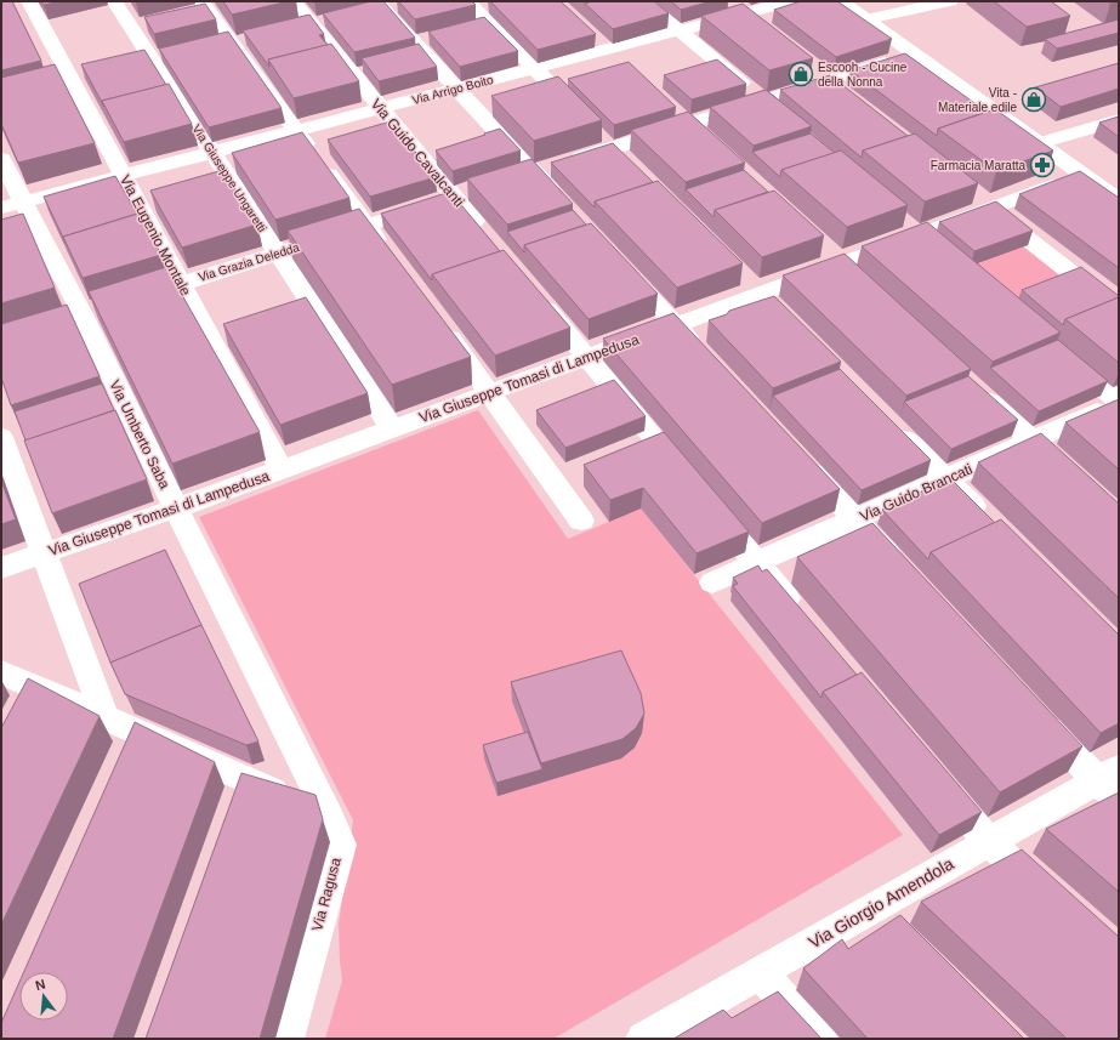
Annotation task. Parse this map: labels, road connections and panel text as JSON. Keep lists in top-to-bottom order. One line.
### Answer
{"streets":{"street":["Via Arrigo Boito","Via Guido Cavalcanti","Via Giuseppe Ungaretti","Via Eugenio Montale","Via Grazia Deledda","Via Giuseppe Tomasi di Lampedusa","Via Umberto Saba","Via Guido Brancati","Via Ragusa","Via Giorgio Amendola"]},"crossings":[["Via Arrigo Boito","Via Guido Cavalcanti"],["Via Arrigo Boito","Via Giuseppe Ungaretti"],["Via Arrigo Boito","Via Eugenio Montale"],["Via Arrigo Boito","Via Umberto Saba"],["Via Guido Cavalcanti","Via Grazia Deledda"],["Via Giuseppe Ungaretti","Via Grazia Deledda"],["Via Giuseppe Ungaretti","Via Giuseppe Tomasi di Lampedusa"],["Via Eugenio Montale","Via Grazia Deledda"],["Via Eugenio Montale","Via Giuseppe Tomasi di Lampedusa"],["Via Giuseppe Tomasi di Lampedusa","Via Umberto Saba"],["Via Umberto Saba","Via Ragusa"]],"places":{"shop":["Escooh - Cucine della Nonna","Vita - Materiale edile"],"pharmacy":["Farmacia Maratta"]},"north":"top"}
